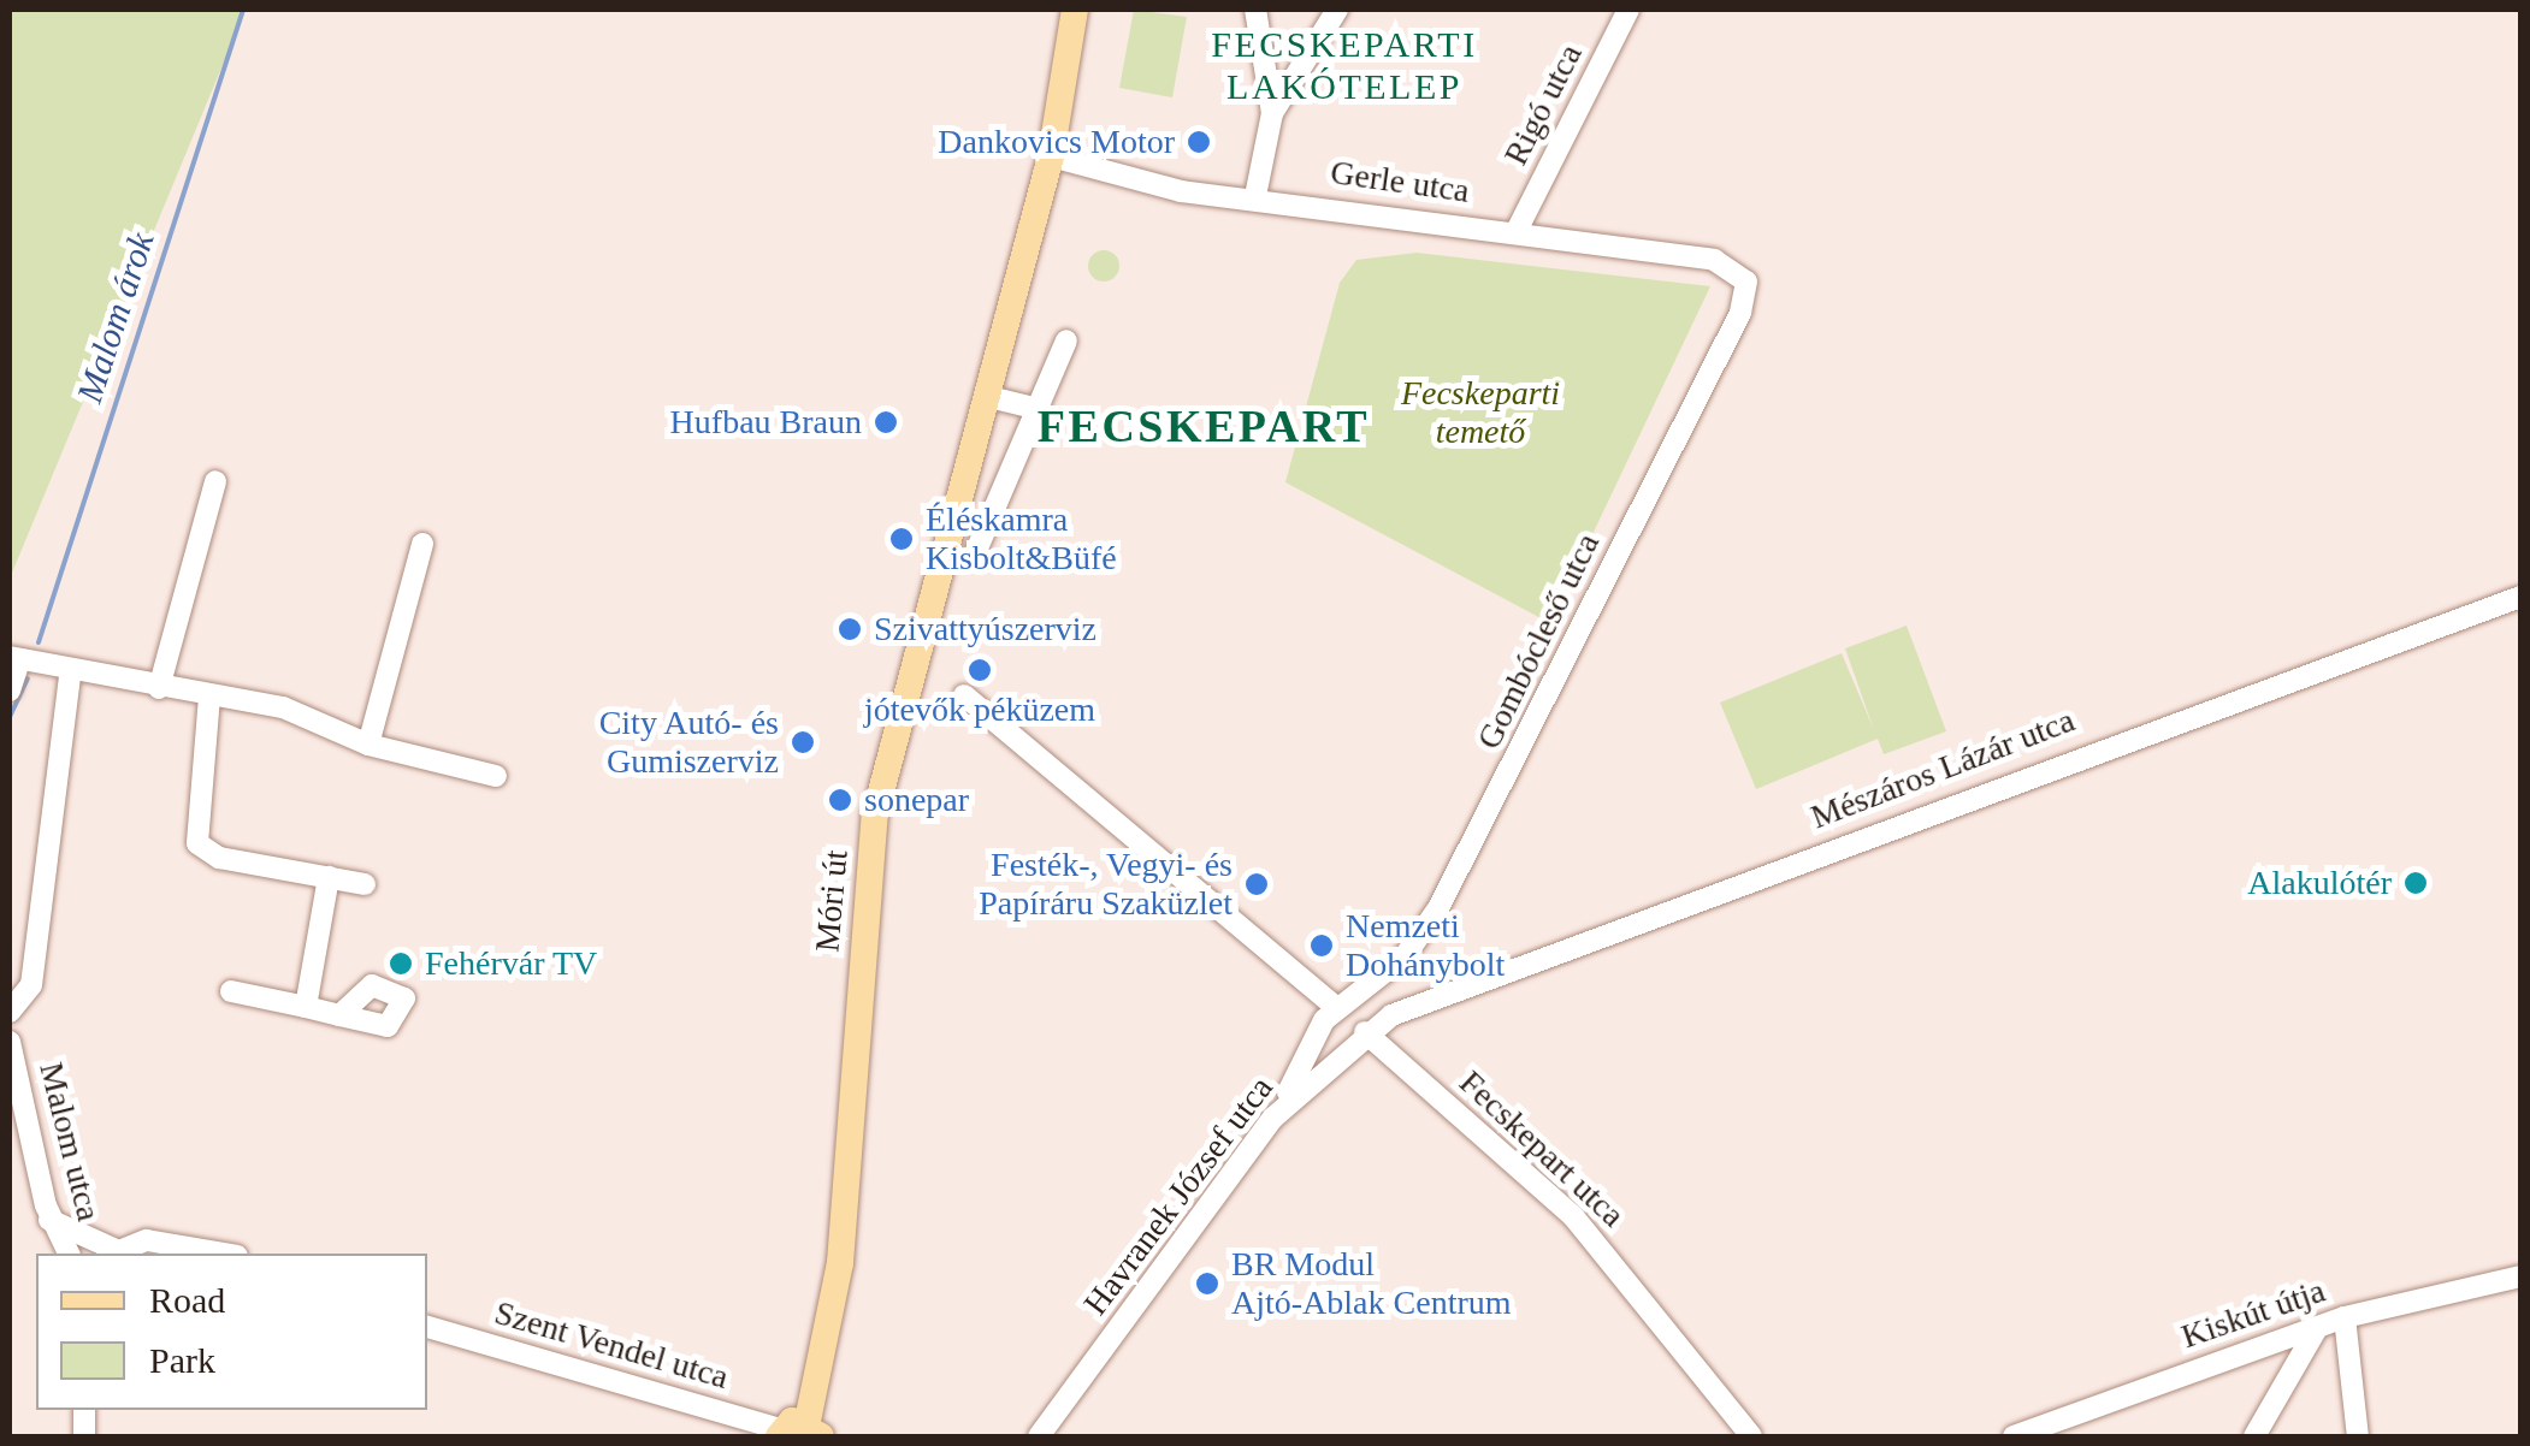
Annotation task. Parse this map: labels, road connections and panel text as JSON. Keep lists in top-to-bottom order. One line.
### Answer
{"streets":{"main road":["Móri út"],"street":["Rigó utca","Gerle utca","Gombócleső utca","Mészáros Lázár utca","Malom utca","Fecskepart utca","Havranek József utca","Kiskút útja","Szent Vendel utca"]},"crossings":[["Rigó utca","Gerle utca"],["Gerle utca","Gombócleső utca"],["Gerle utca","Móri út"],["Gombócleső utca","Fecskepart utca"],["Mészáros Lázár utca","Havranek József utca"],["Móri út","Szent Vendel utca"],["Fecskepart utca","Havranek József utca"]],"districts":["FECSKEPARTI LAKÓTELEP","FECSKEPART"],"water":["Malom árok"],"parks":["Fecskeparti temető"],"places":["Dankovics Motor","Hufbau Braun","Éléskamra Kisbolt&Büfé","Szivattyúszerviz","jótevők péküzem","City Autó- és Gumiszerviz","sonepar","Alakulótér","Festék-, Vegyi- és Papíráru Szaküzlet","Nemzeti Dohánybolt","Fehérvár TV","BR Modul Ajtó-Ablak Centrum"],"legend":["Road","Park"]}
